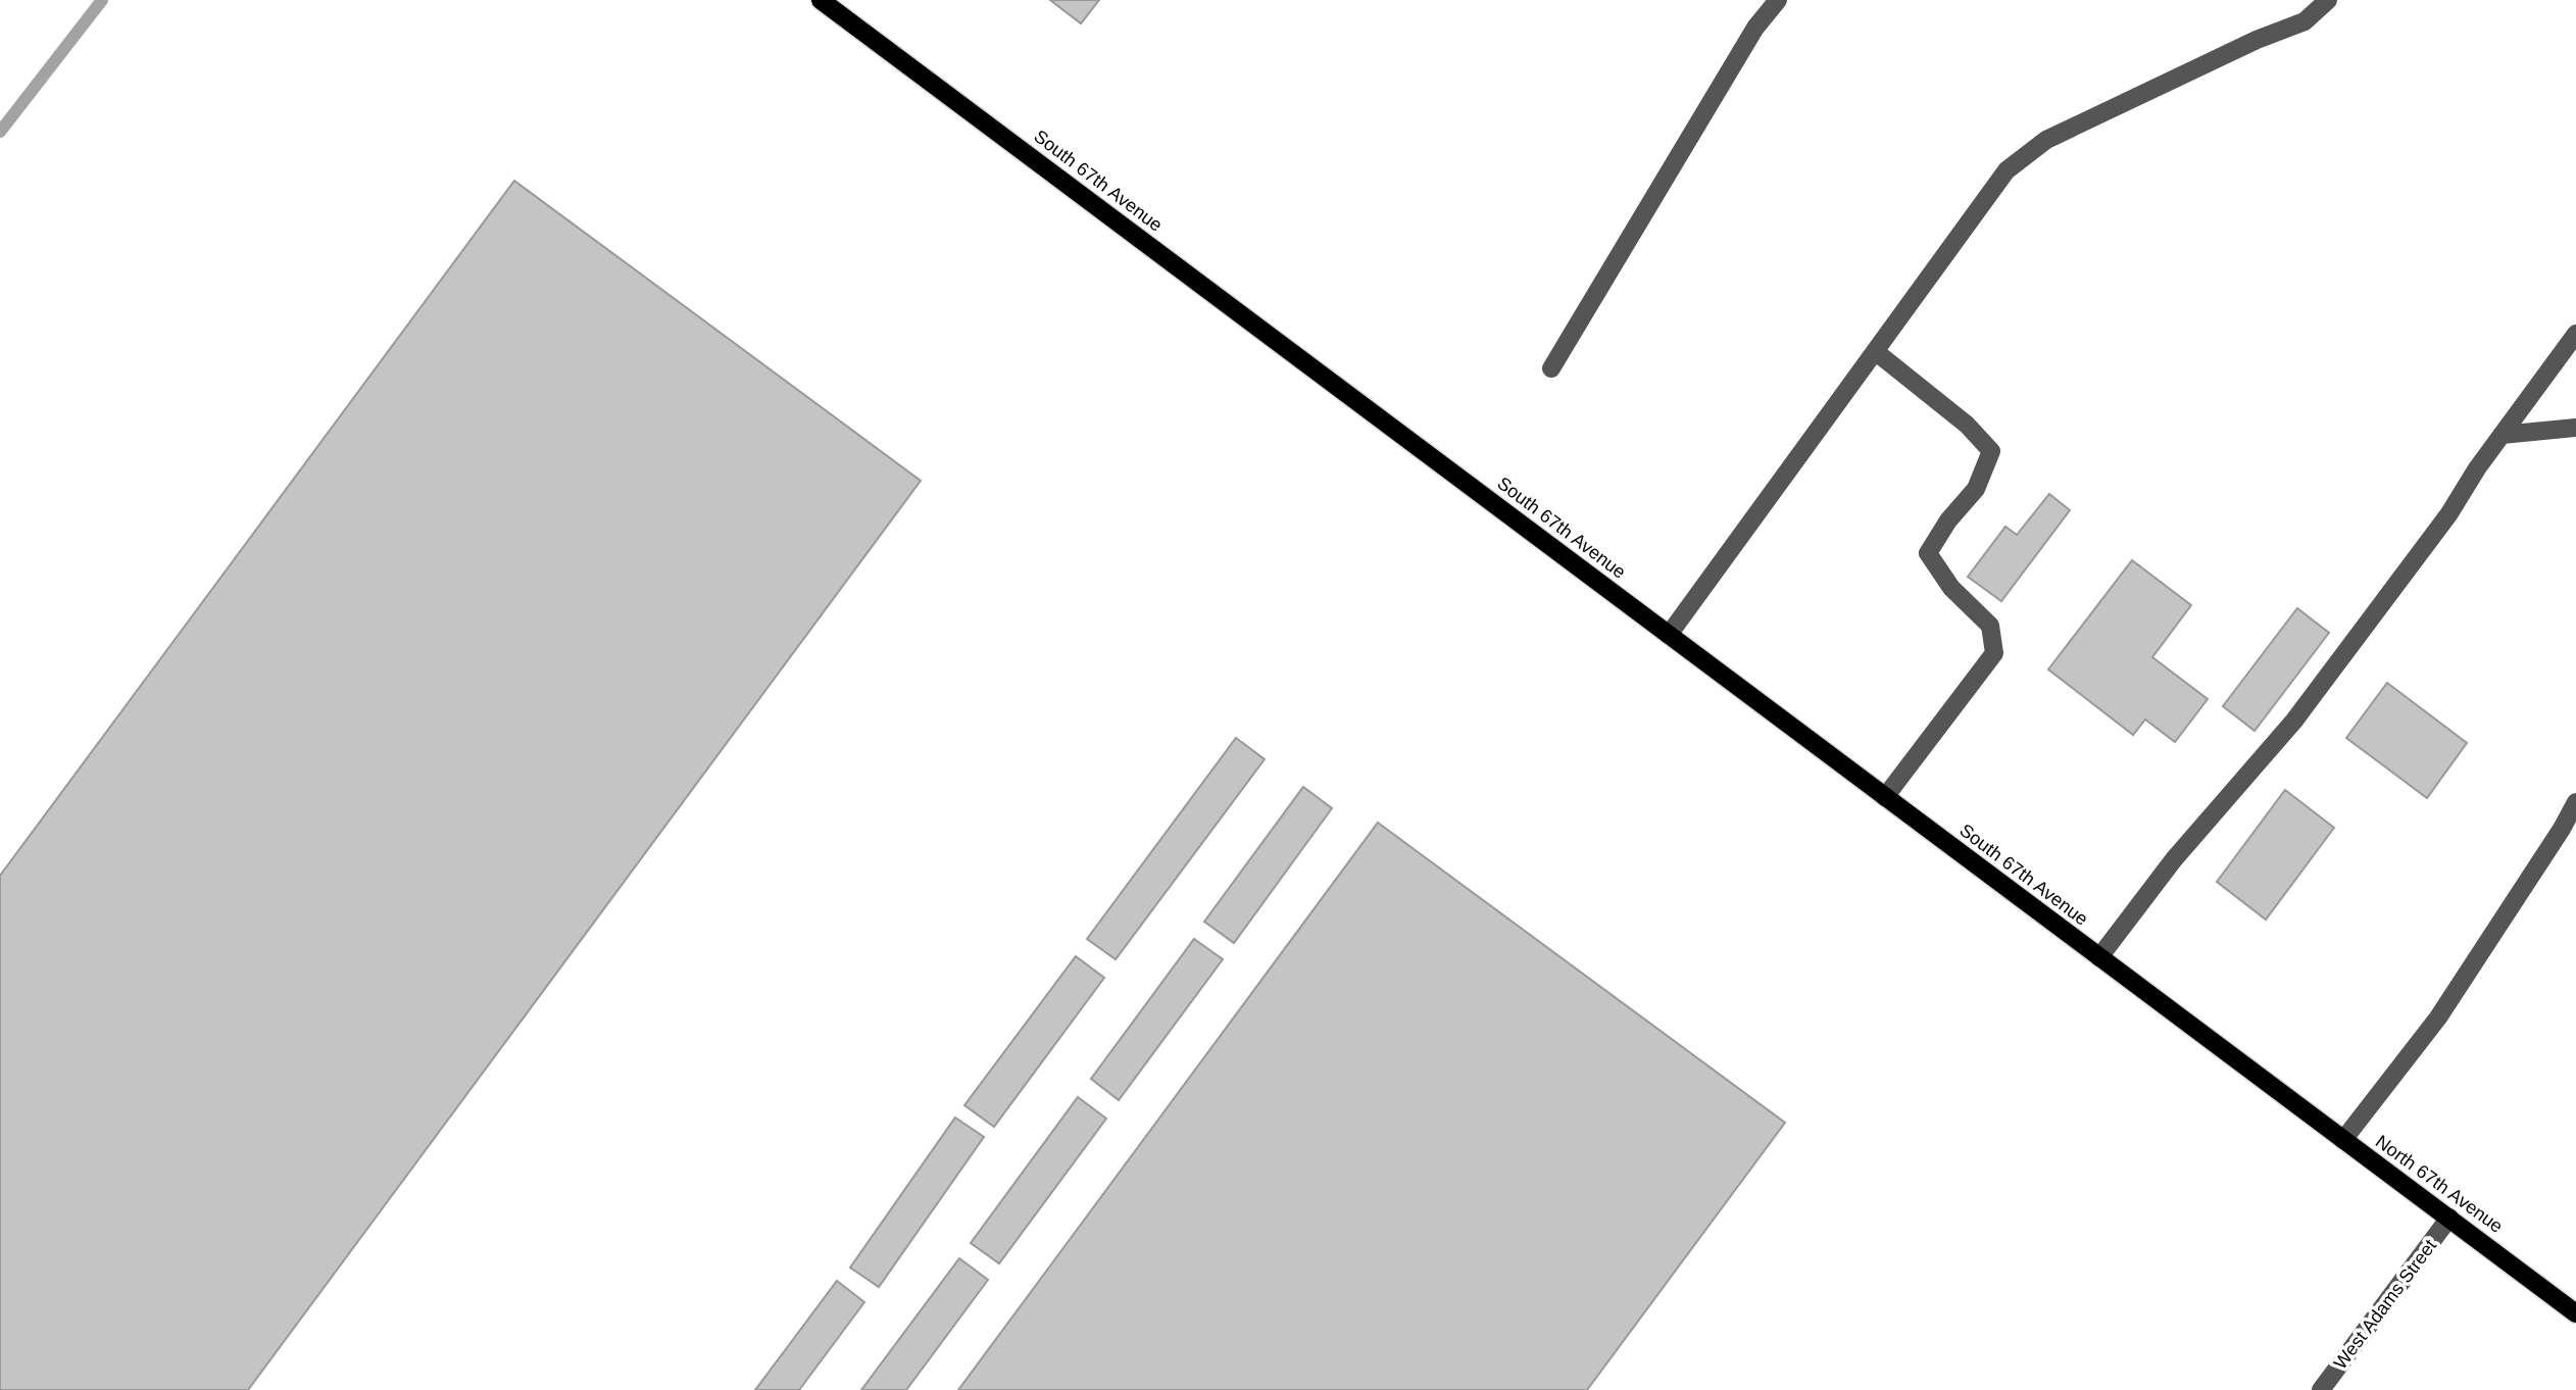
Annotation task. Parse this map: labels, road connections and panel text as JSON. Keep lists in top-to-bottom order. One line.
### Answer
{"streets":{"main road":["South 67th Avenue","North 67th Avenue"],"street":["West Adams Street"]},"crossings":[["South 67th Avenue","North 67th Avenue"],["North 67th Avenue","West Adams Street"]]}
